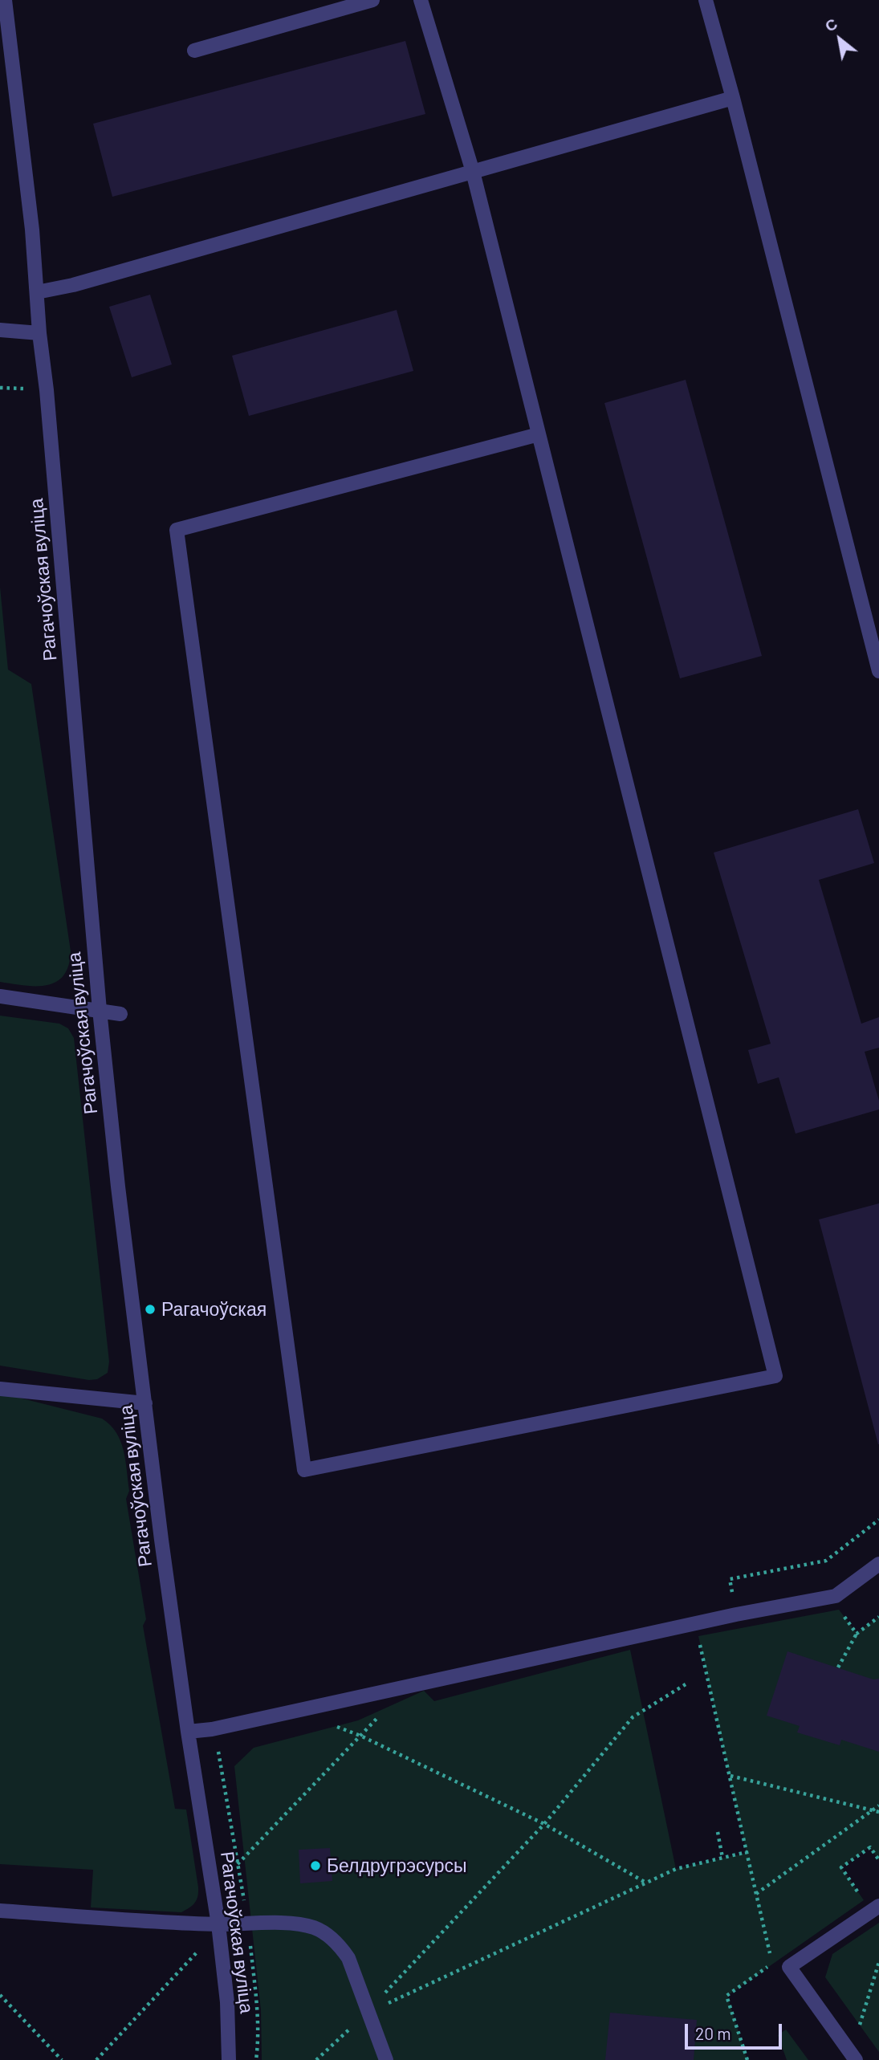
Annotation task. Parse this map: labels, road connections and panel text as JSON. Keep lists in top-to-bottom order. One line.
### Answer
{"streets":{"street":["Рагачоўская вуліца"]},"places":["Рагачоўская","Белдругрэсурсы"],"scale_bar":"20 m","north":"top left"}
